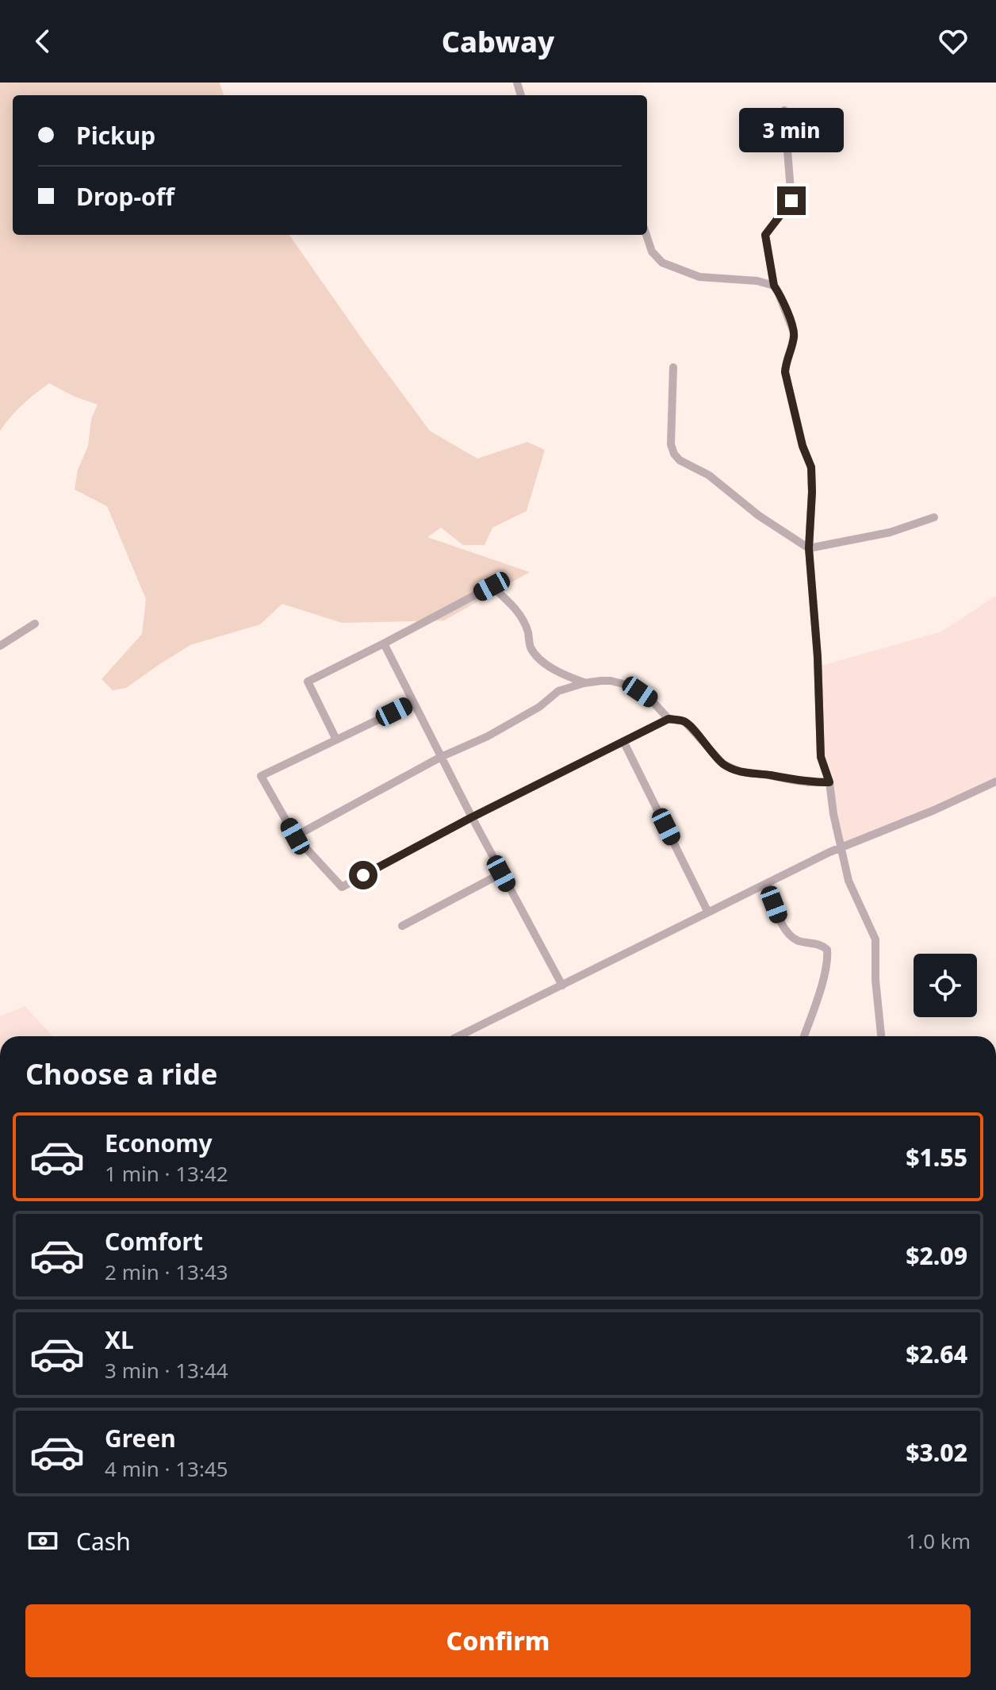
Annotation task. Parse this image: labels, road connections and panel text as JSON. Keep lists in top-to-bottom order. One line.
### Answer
{"page":{"header":"Cabway","banner":["Pickup","Drop-off"],"bubble":"3 min","heading":"Choose a ride","list":[{"name":"Economy","note":"1 min · 13:42","value":"$1.55"},{"name":"Comfort","note":"2 min · 13:43","value":"$2.09"},{"name":"XL","note":"3 min · 13:44","value":"$2.64"},{"name":"Green","note":"4 min · 13:45","value":"$3.02"}],"pay":["Cash","1.0 km"],"buttons":"Confirm"}}
